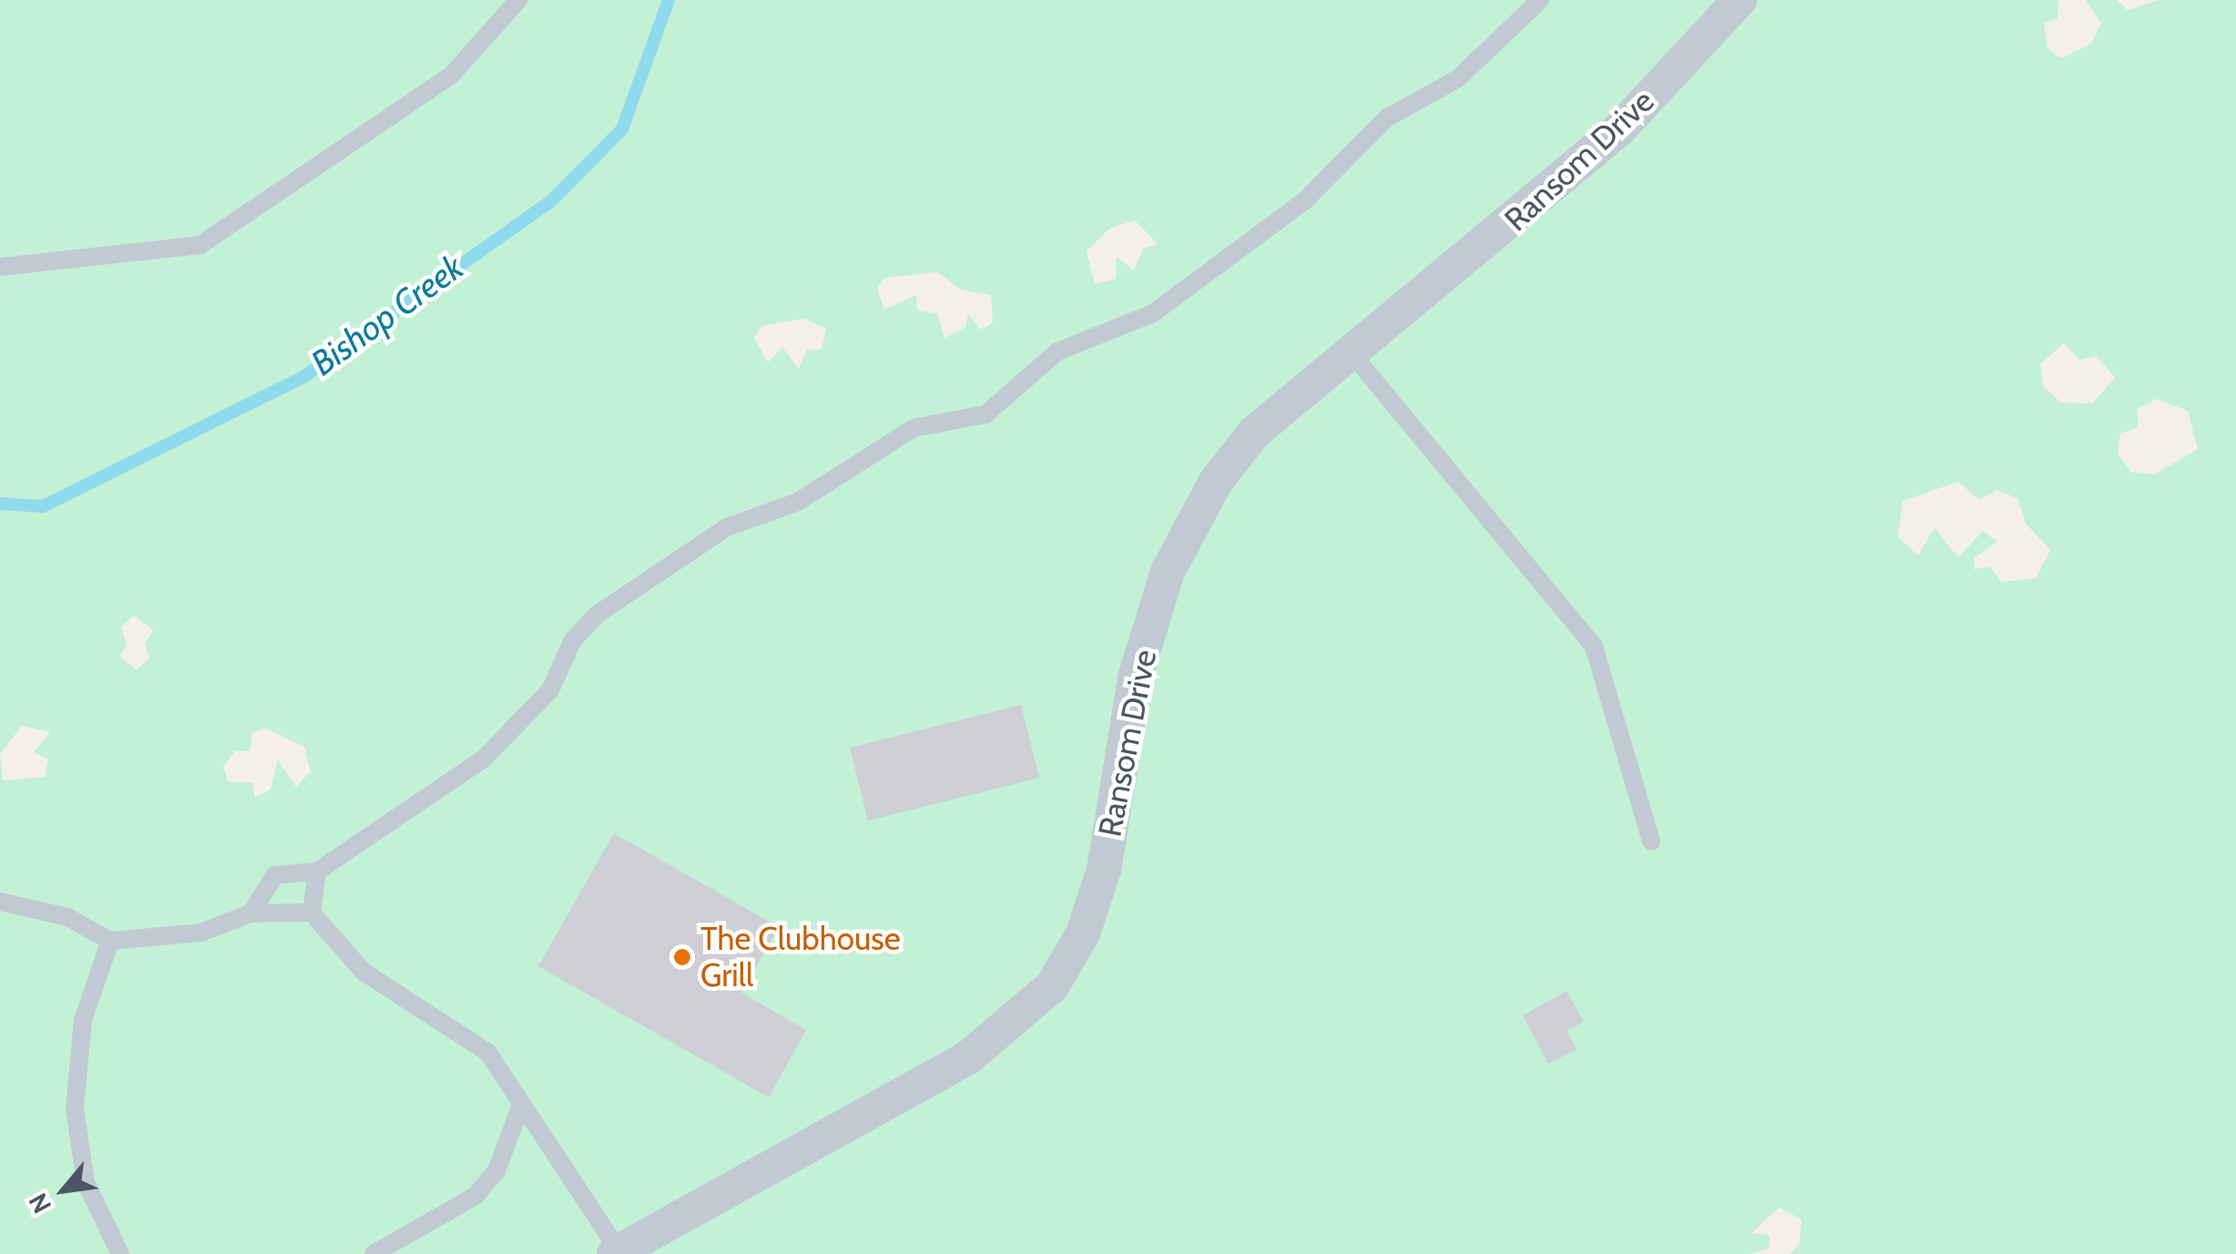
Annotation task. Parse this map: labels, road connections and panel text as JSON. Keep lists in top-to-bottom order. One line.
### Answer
{"streets":{"street":["Ransom Drive"]},"water":["Bishop Creek"],"places":["The Clubhouse Grill"],"north":"bottom left"}
